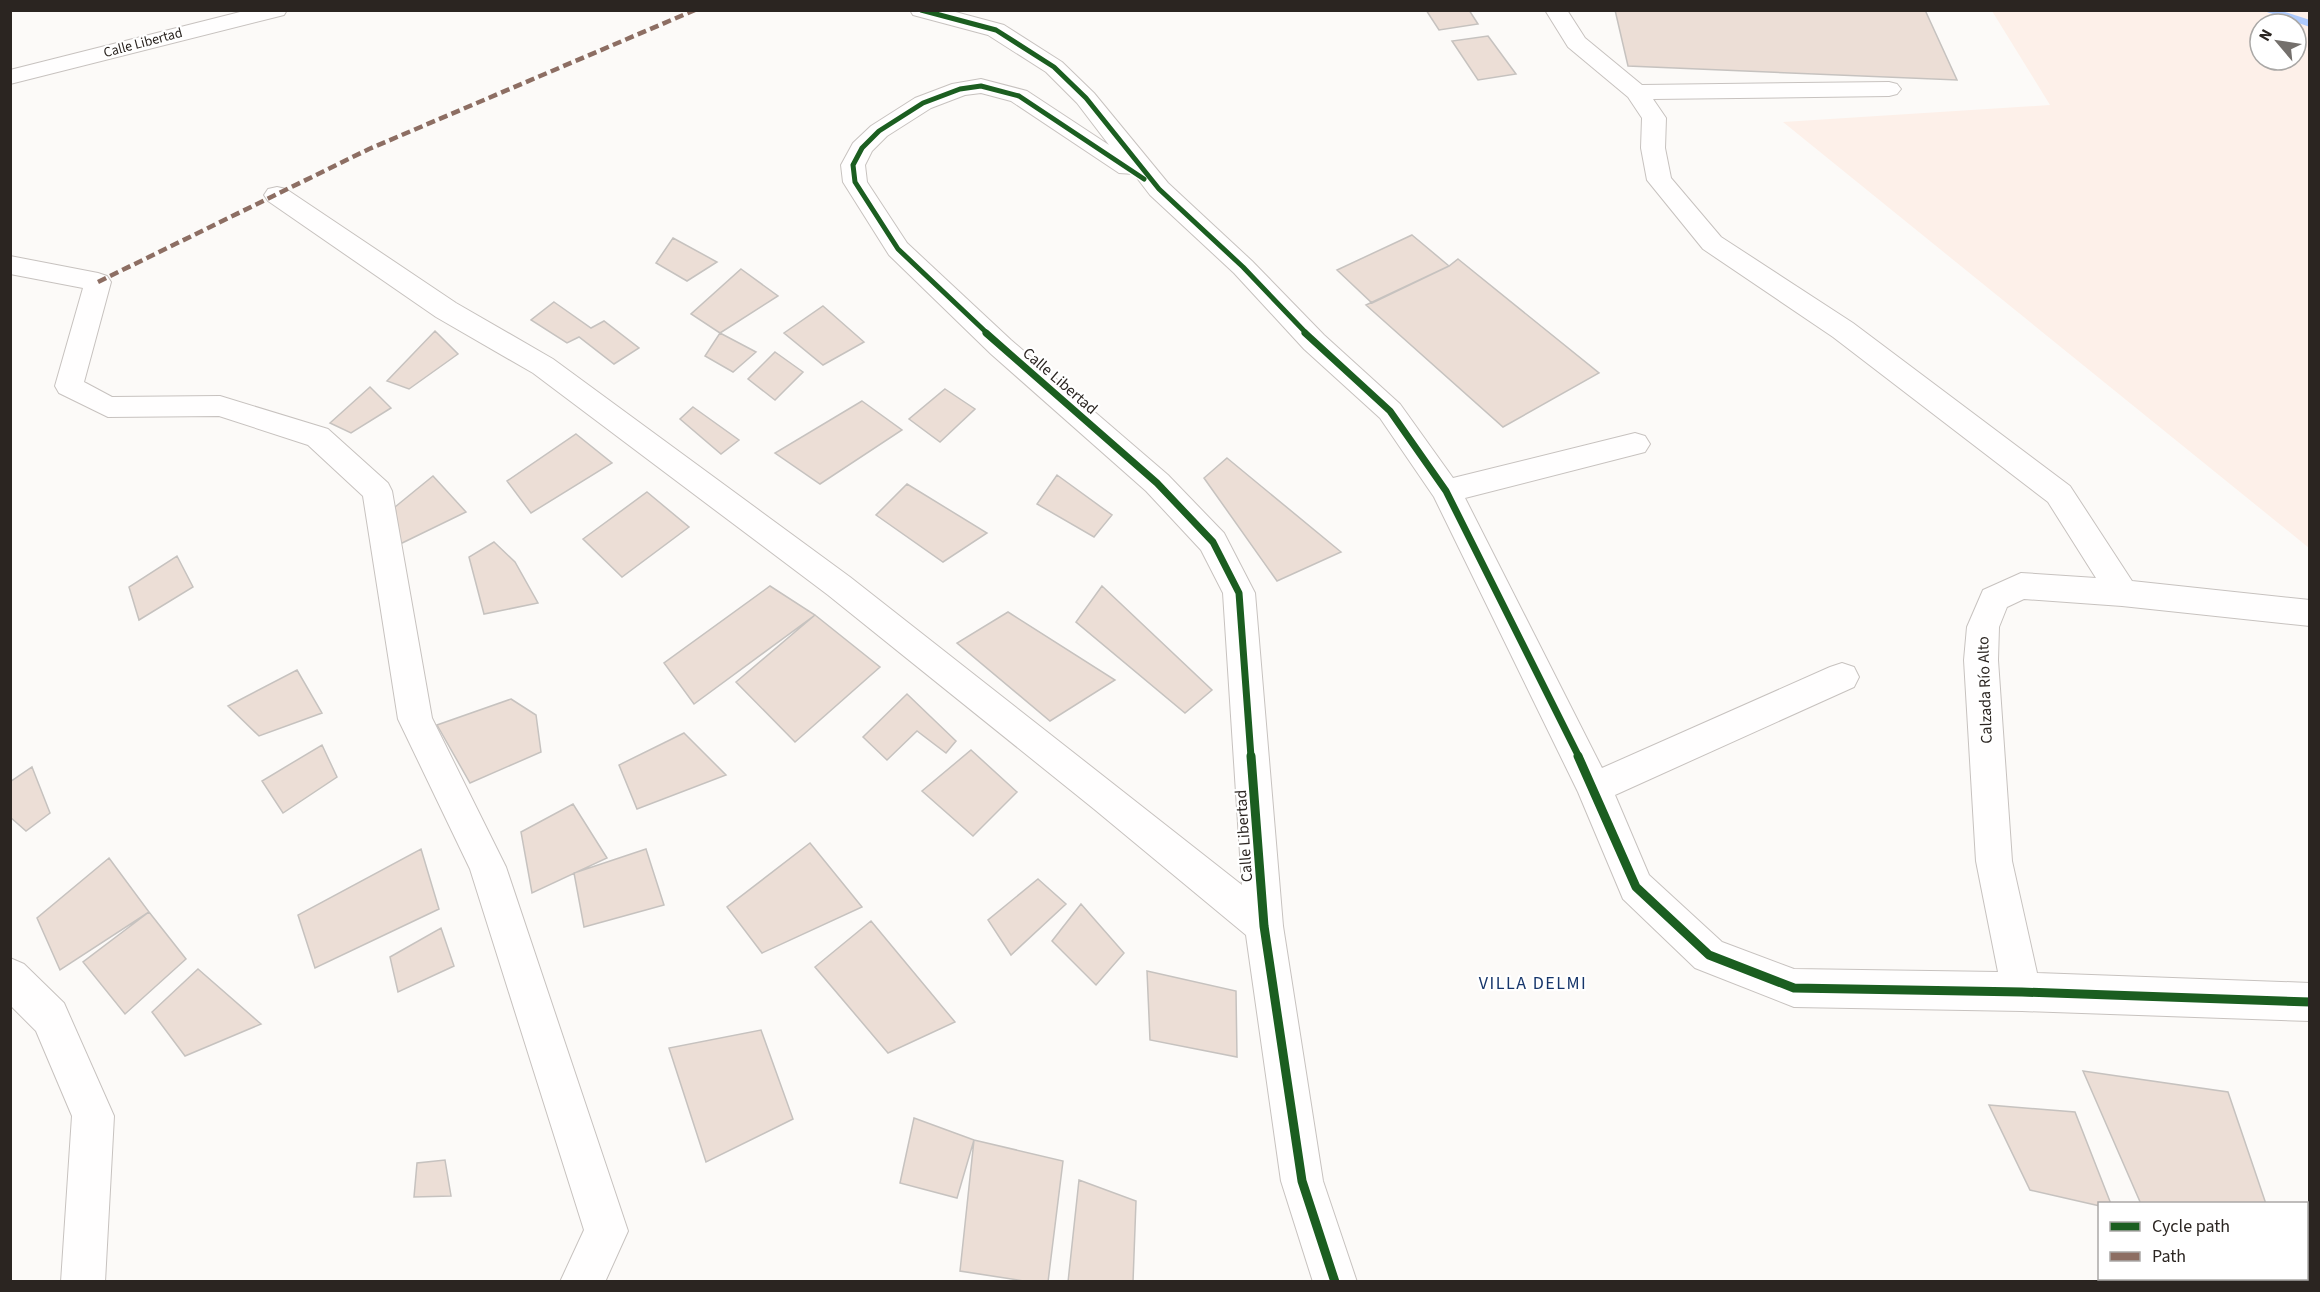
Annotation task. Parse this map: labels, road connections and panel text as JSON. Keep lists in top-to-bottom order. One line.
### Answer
{"streets":{"street":["Calle Libertad","Calzada Río Alto"]},"districts":["VILLA DELMI"],"legend":["Cycle path","Path"],"north":"top left"}
